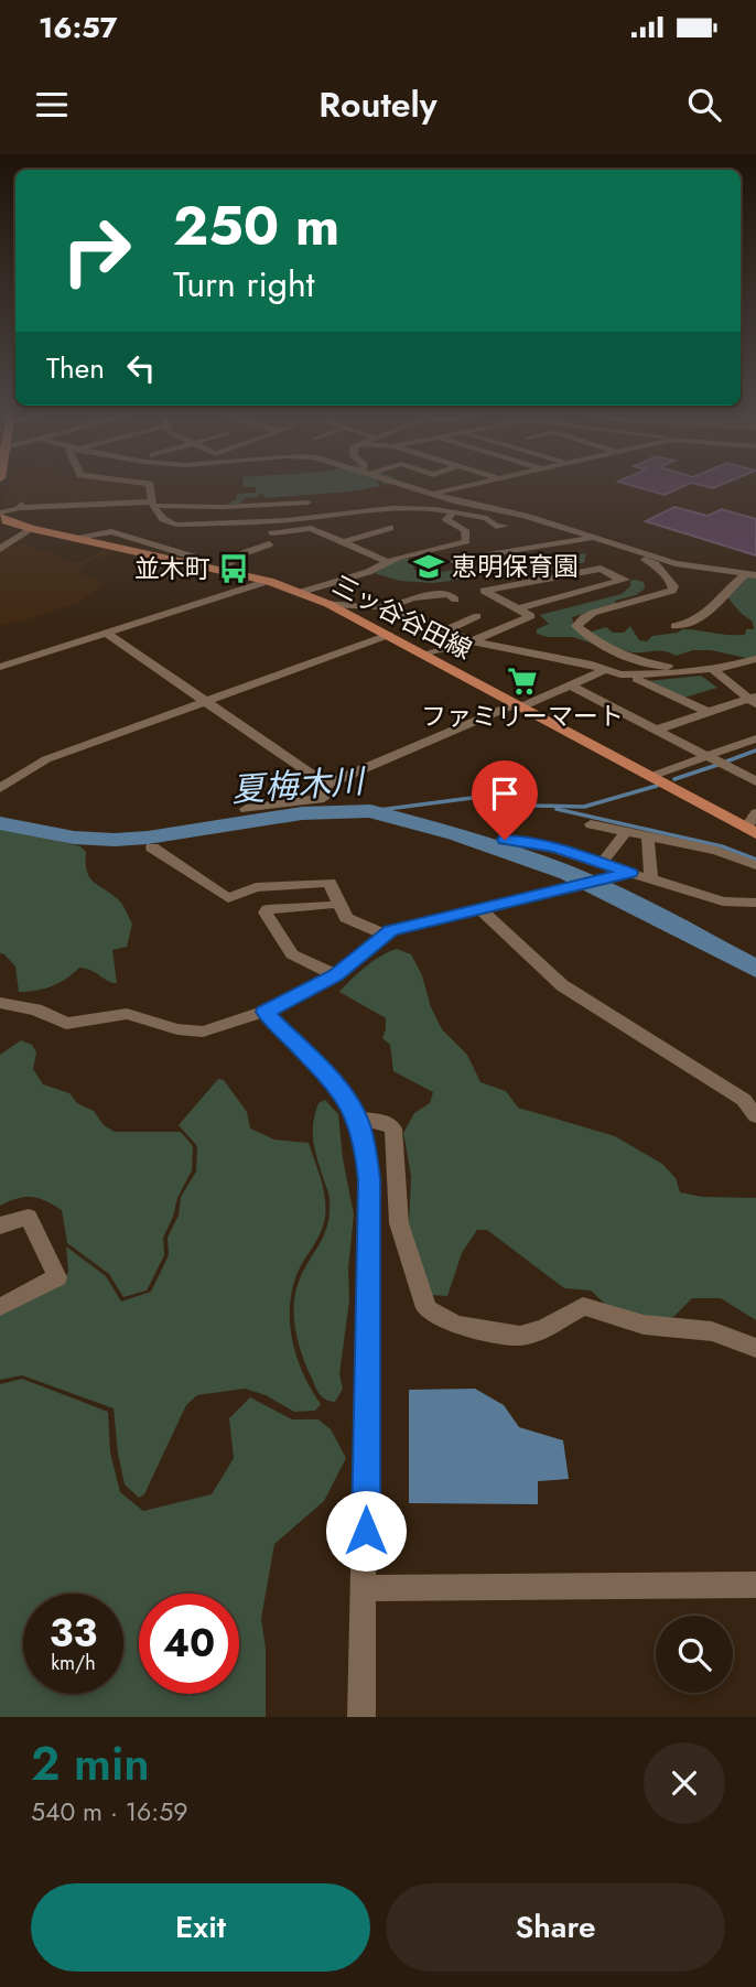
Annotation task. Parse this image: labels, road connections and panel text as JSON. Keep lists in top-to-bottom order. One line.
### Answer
{"streets":{"main road":["三ッ谷谷田線"]},"water":["夏梅木川"],"places":{"school or university":["恵明保育園"],"bus stop":["並木町"],"supermarket":["ファミリーマート"]},"page":{"status":"16:57","header":"Routely","turn":["250 m","Turn right"],"then":"Then","speed":"33 km/h","limit":"40","heading":["2 min","540 m · 16:59"],"buttons":["Exit","Share"]}}
